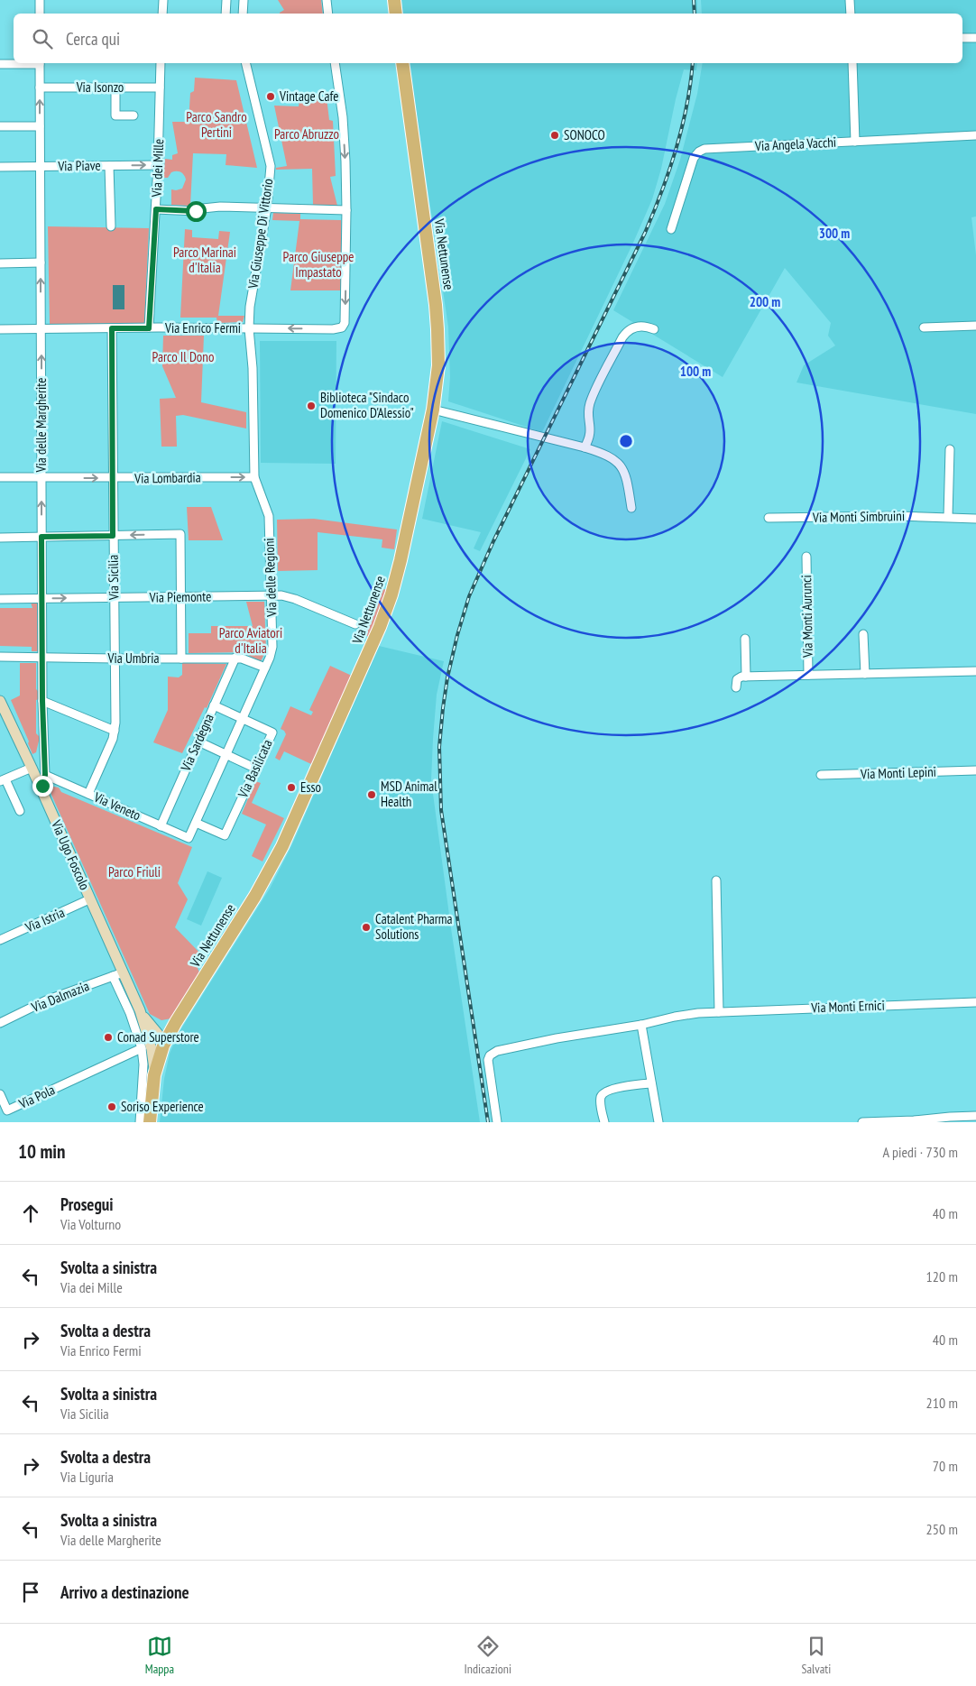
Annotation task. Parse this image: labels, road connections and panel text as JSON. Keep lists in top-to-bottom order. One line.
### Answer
{"streets":{"main road":["Via Nettunense"],"street":["Via Isonzo","Via Angela Vacchi","Via Piave","Via dei Mille","Via Giuseppe Di Vittorio","Via Enrico Fermi","Via delle Margherite","Via Lombardia","Via Monti Simbruini","Via Sicilia","Via delle Regioni","Via Piemonte","Via Monti Aurunci","Via Umbria","Via Sardegna","Via Basilicata","Via Monti Lepini","Via Veneto","Via Ugo Foscolo","Via Istria","Via Dalmazia","Via Monti Ernici","Via Pola"]},"crossings":[["Via Isonzo","Via dei Mille"],["Via Isonzo","Via delle Margherite"],["Via Piave","Via dei Mille"],["Via Piave","Via delle Margherite"],["Via dei Mille","Via Enrico Fermi"],["Via Giuseppe Di Vittorio","Via Enrico Fermi"],["Via Giuseppe Di Vittorio","Via delle Regioni"],["Via Nettunense","Via Ugo Foscolo"],["Via Enrico Fermi","Via delle Margherite"],["Via Enrico Fermi","Via Sicilia"],["Via Enrico Fermi","Via delle Regioni"],["Via delle Margherite","Via Lombardia"],["Via delle Margherite","Via Piemonte"],["Via delle Margherite","Via Umbria"],["Via delle Margherite","Via Veneto"],["Via delle Margherite","Via Ugo Foscolo"],["Via Lombardia","Via Sicilia"],["Via Lombardia","Via delle Regioni"],["Via Sicilia","Via Piemonte"],["Via Sicilia","Via Umbria"],["Via Sicilia","Via Veneto"],["Via delle Regioni","Via Piemonte"],["Via delle Regioni","Via Umbria"],["Via delle Regioni","Via Basilicata"],["Via delle Regioni","Via Veneto"],["Via Umbria","Via Sardegna"],["Via Sardegna","Via Basilicata"],["Via Sardegna","Via Veneto"],["Via Ugo Foscolo","Via Istria"],["Via Ugo Foscolo","Via Dalmazia"]],"one_way":["Via delle Margherite"],"parks":["Parco Sandro Pertini","Parco Abruzzo","Parco Marinai d'Italia","Parco Giuseppe Impastato","Parco Il Dono","Parco Aviatori d'Italia","Parco Friuli"],"places":["Vintage Cafe","SONOCO","Biblioteca \"Sindaco Domenico D'Alessio\"","Esso","MSD Animal Health","Catalent Pharma Solutions","Conad Superstore","Soriso Experience"],"page":{"search":"Cerca qui","heading":["10 min","A piedi · 730 m"],"list":[["Prosegui","Via Volturno","40 m"],["Svolta a sinistra","Via dei Mille","120 m"],["Svolta a destra","Via Enrico Fermi","40 m"],["Svolta a sinistra","Via Sicilia","210 m"],["Svolta a destra","Via Liguria","70 m"],["Svolta a sinistra","Via delle Margherite","250 m"],"Arrivo a destinazione"],"nav":["Mappa","Indicazioni","Salvati"]},"rings":["300 m","200 m","100 m"]}
